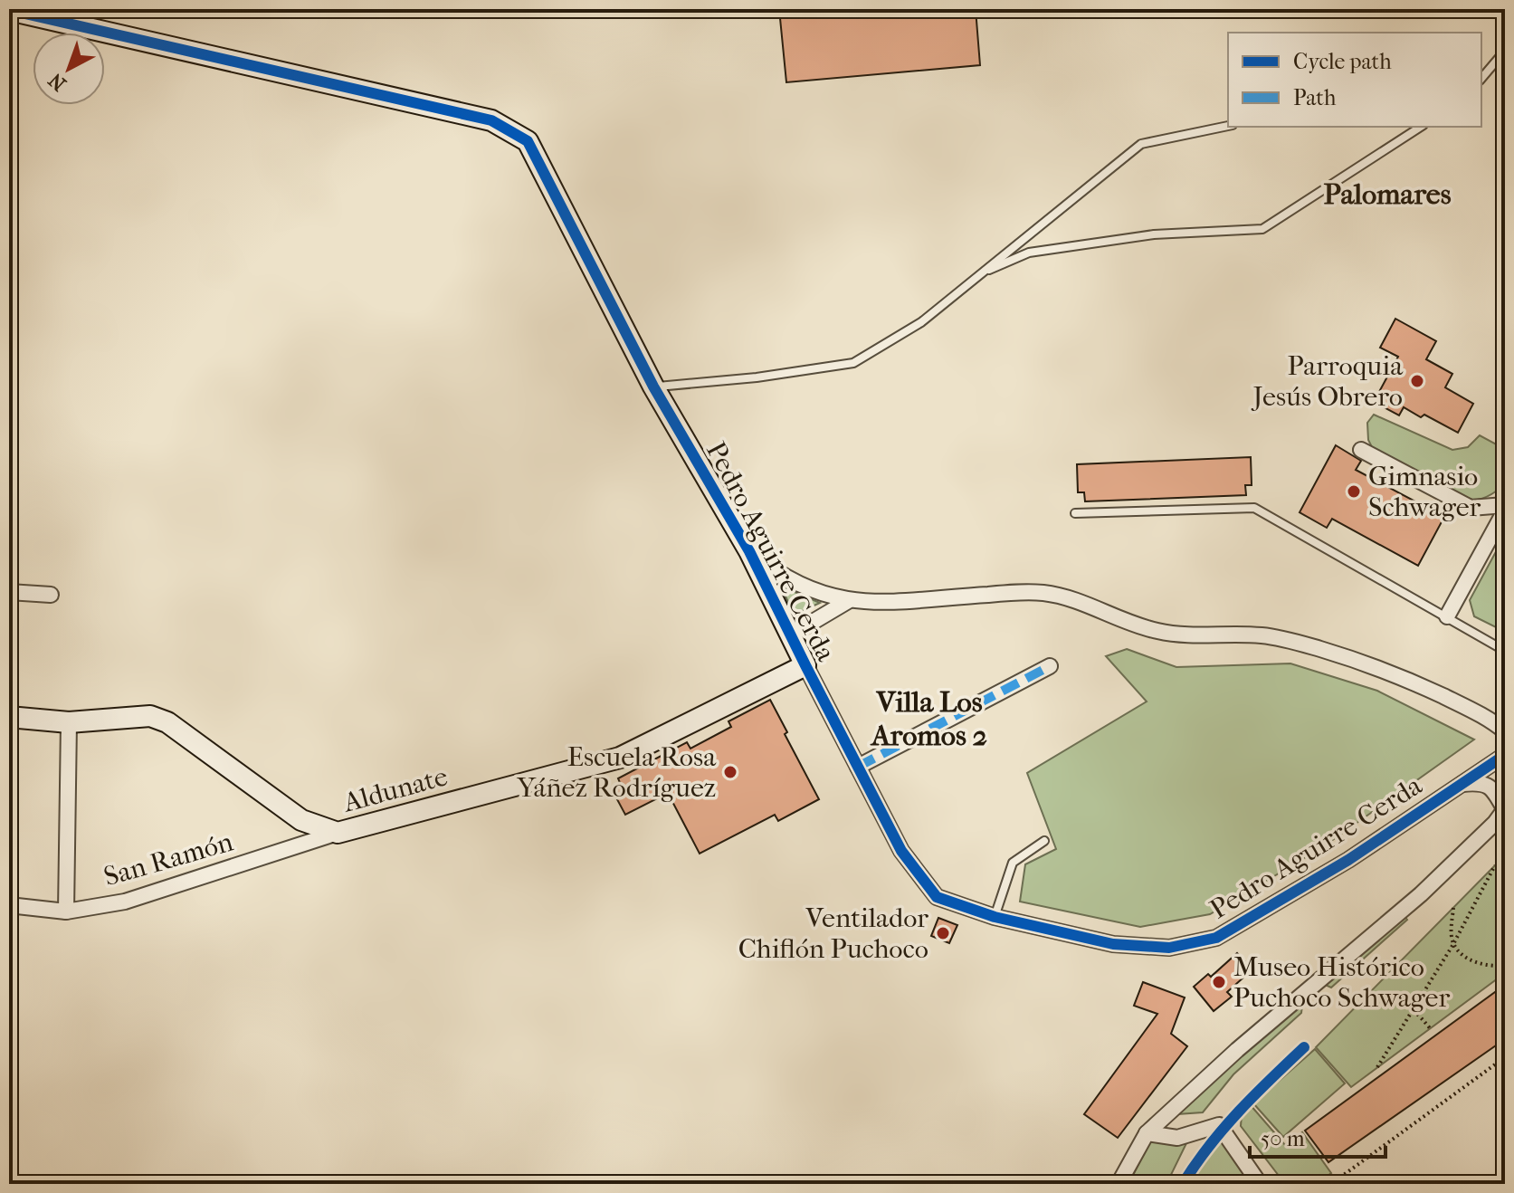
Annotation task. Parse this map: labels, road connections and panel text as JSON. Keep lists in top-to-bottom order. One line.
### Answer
{"streets":{"street":["Pedro Aguirre Cerda","Aldunate","San Ramón"]},"crossings":[["Pedro Aguirre Cerda","Aldunate"],["Aldunate","San Ramón"]],"districts":["Palomares","Villa Los Aromos 2"],"places":["Parroquia Jesús Obrero","Gimnasio Schwager","Escuela Rosa Yáñez Rodríguez","Ventilador Chiflón Puchoco","Museo Histórico Puchoco Schwager"],"legend":["Cycle path","Path"],"scale_bar":"50 m","north":"bottom left"}
